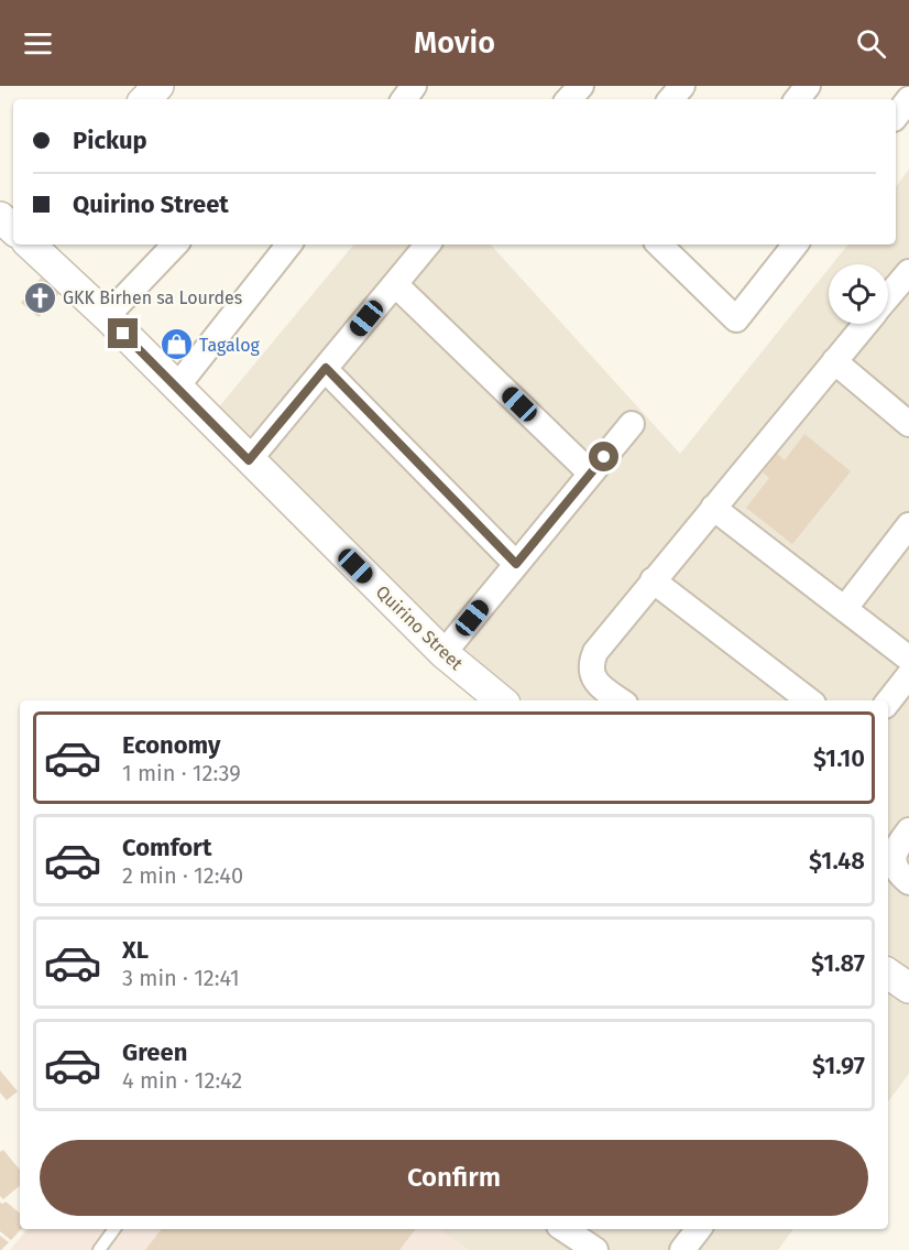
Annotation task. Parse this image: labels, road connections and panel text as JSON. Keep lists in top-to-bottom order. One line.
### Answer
{"streets":{"street":["Quirino Street"]},"places":{"church":["GKK Birhen sa Lourdes"],"shop":["Tagalog"]},"page":{"header":"Movio","banner":["Pickup","Quirino Street"],"list":[{"name":"Economy","note":"1 min · 12:39","value":"$1.10"},{"name":"Comfort","note":"2 min · 12:40","value":"$1.48"},{"name":"XL","note":"3 min · 12:41","value":"$1.87"},{"name":"Green","note":"4 min · 12:42","value":"$1.97"}],"buttons":"Confirm"}}
